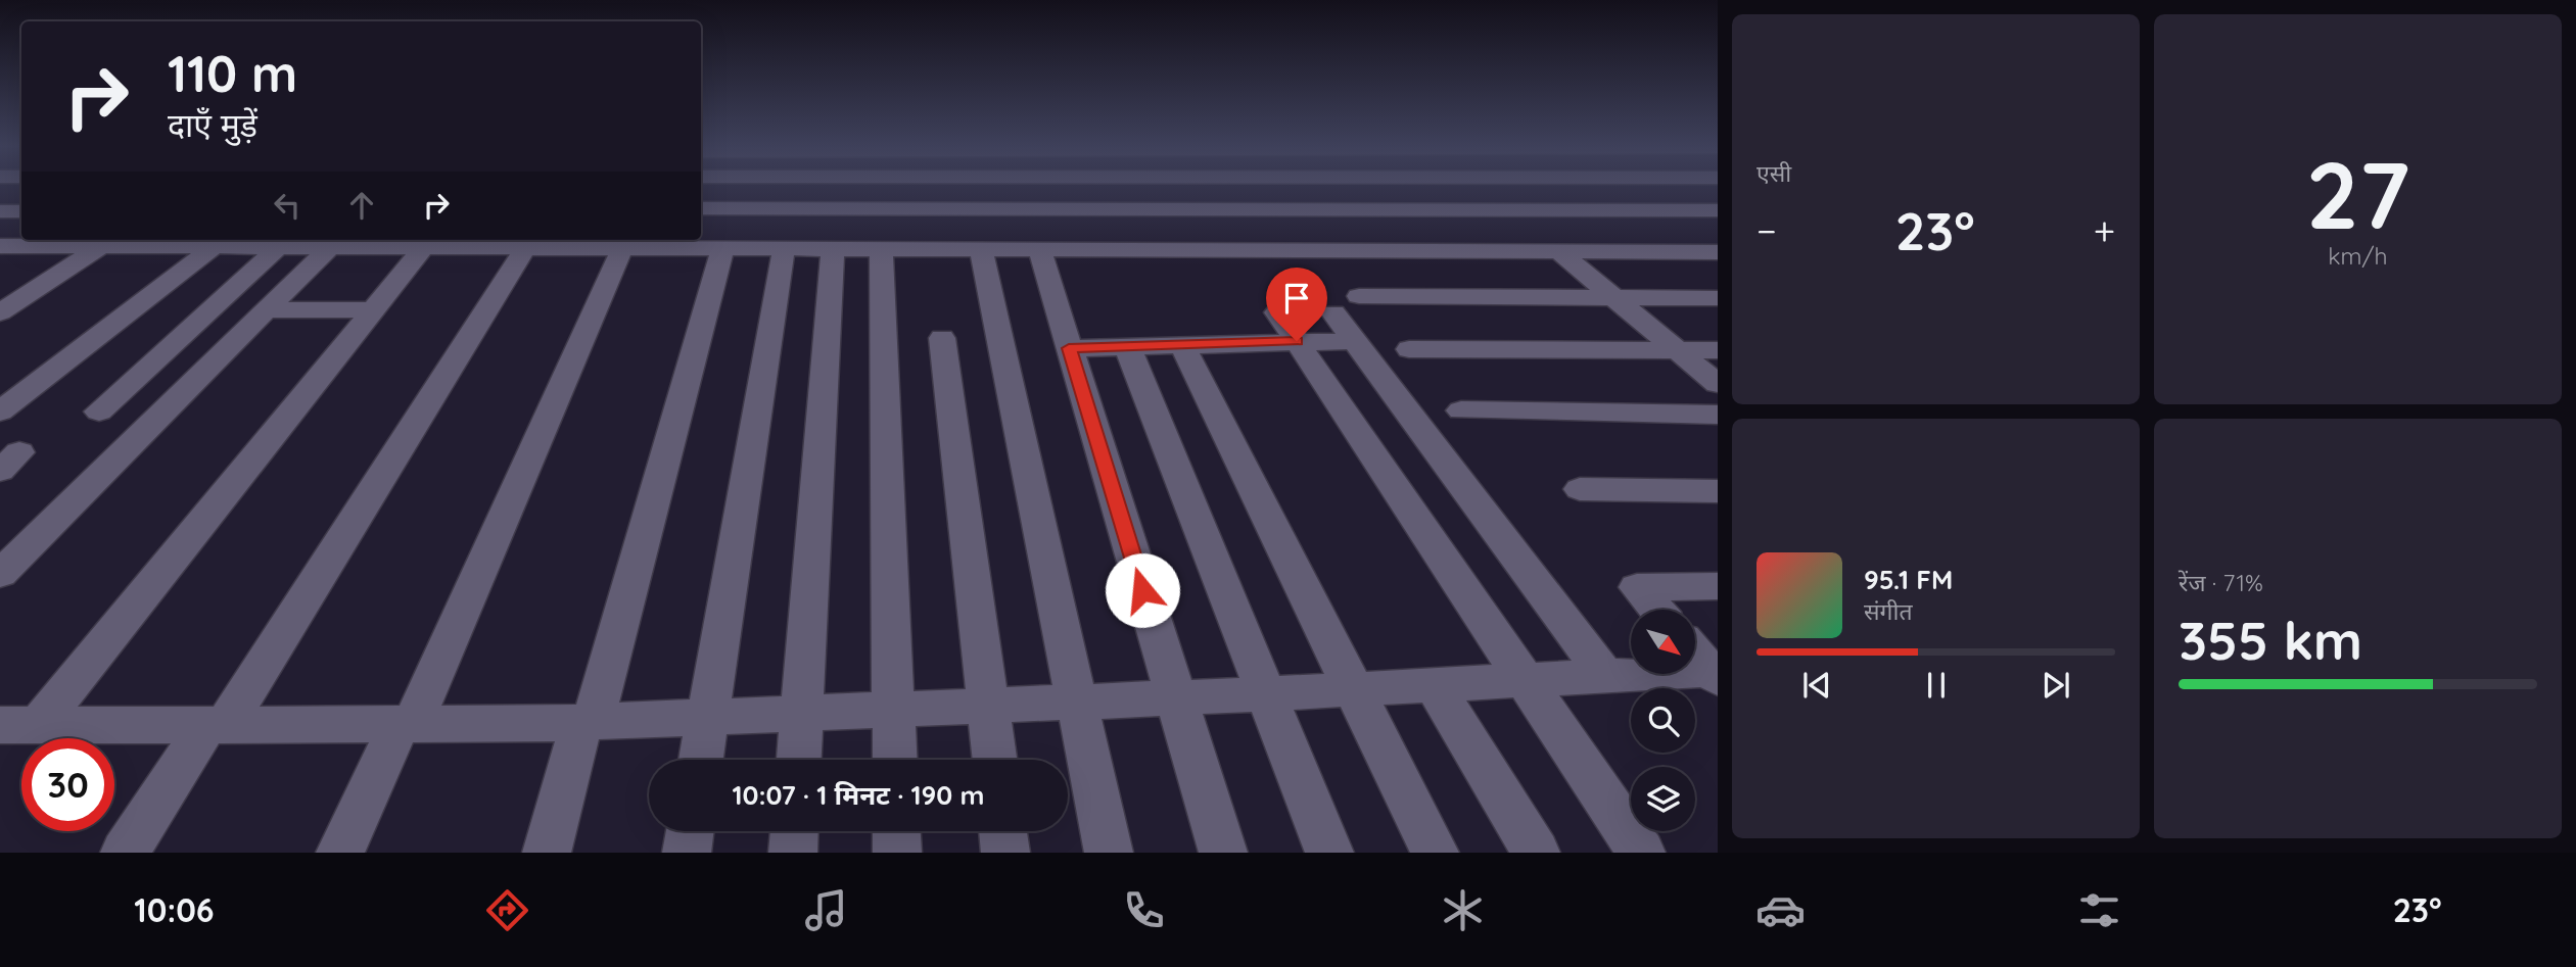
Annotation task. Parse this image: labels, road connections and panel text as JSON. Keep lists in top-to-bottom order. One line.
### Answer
{"north":"bottom right","page":{"tile":["एसी",["27","km/h"],["रेंज · 71%","355 km"]],"turn":["110 m","दाएँ मुड़ें"],"heat":["−","23°","+"],"song":["95.1 FM","संगीत"],"limit":"30","trip":"10:07 · 1 मिनट · 190 m","tabs":["10:06","23°"]}}
